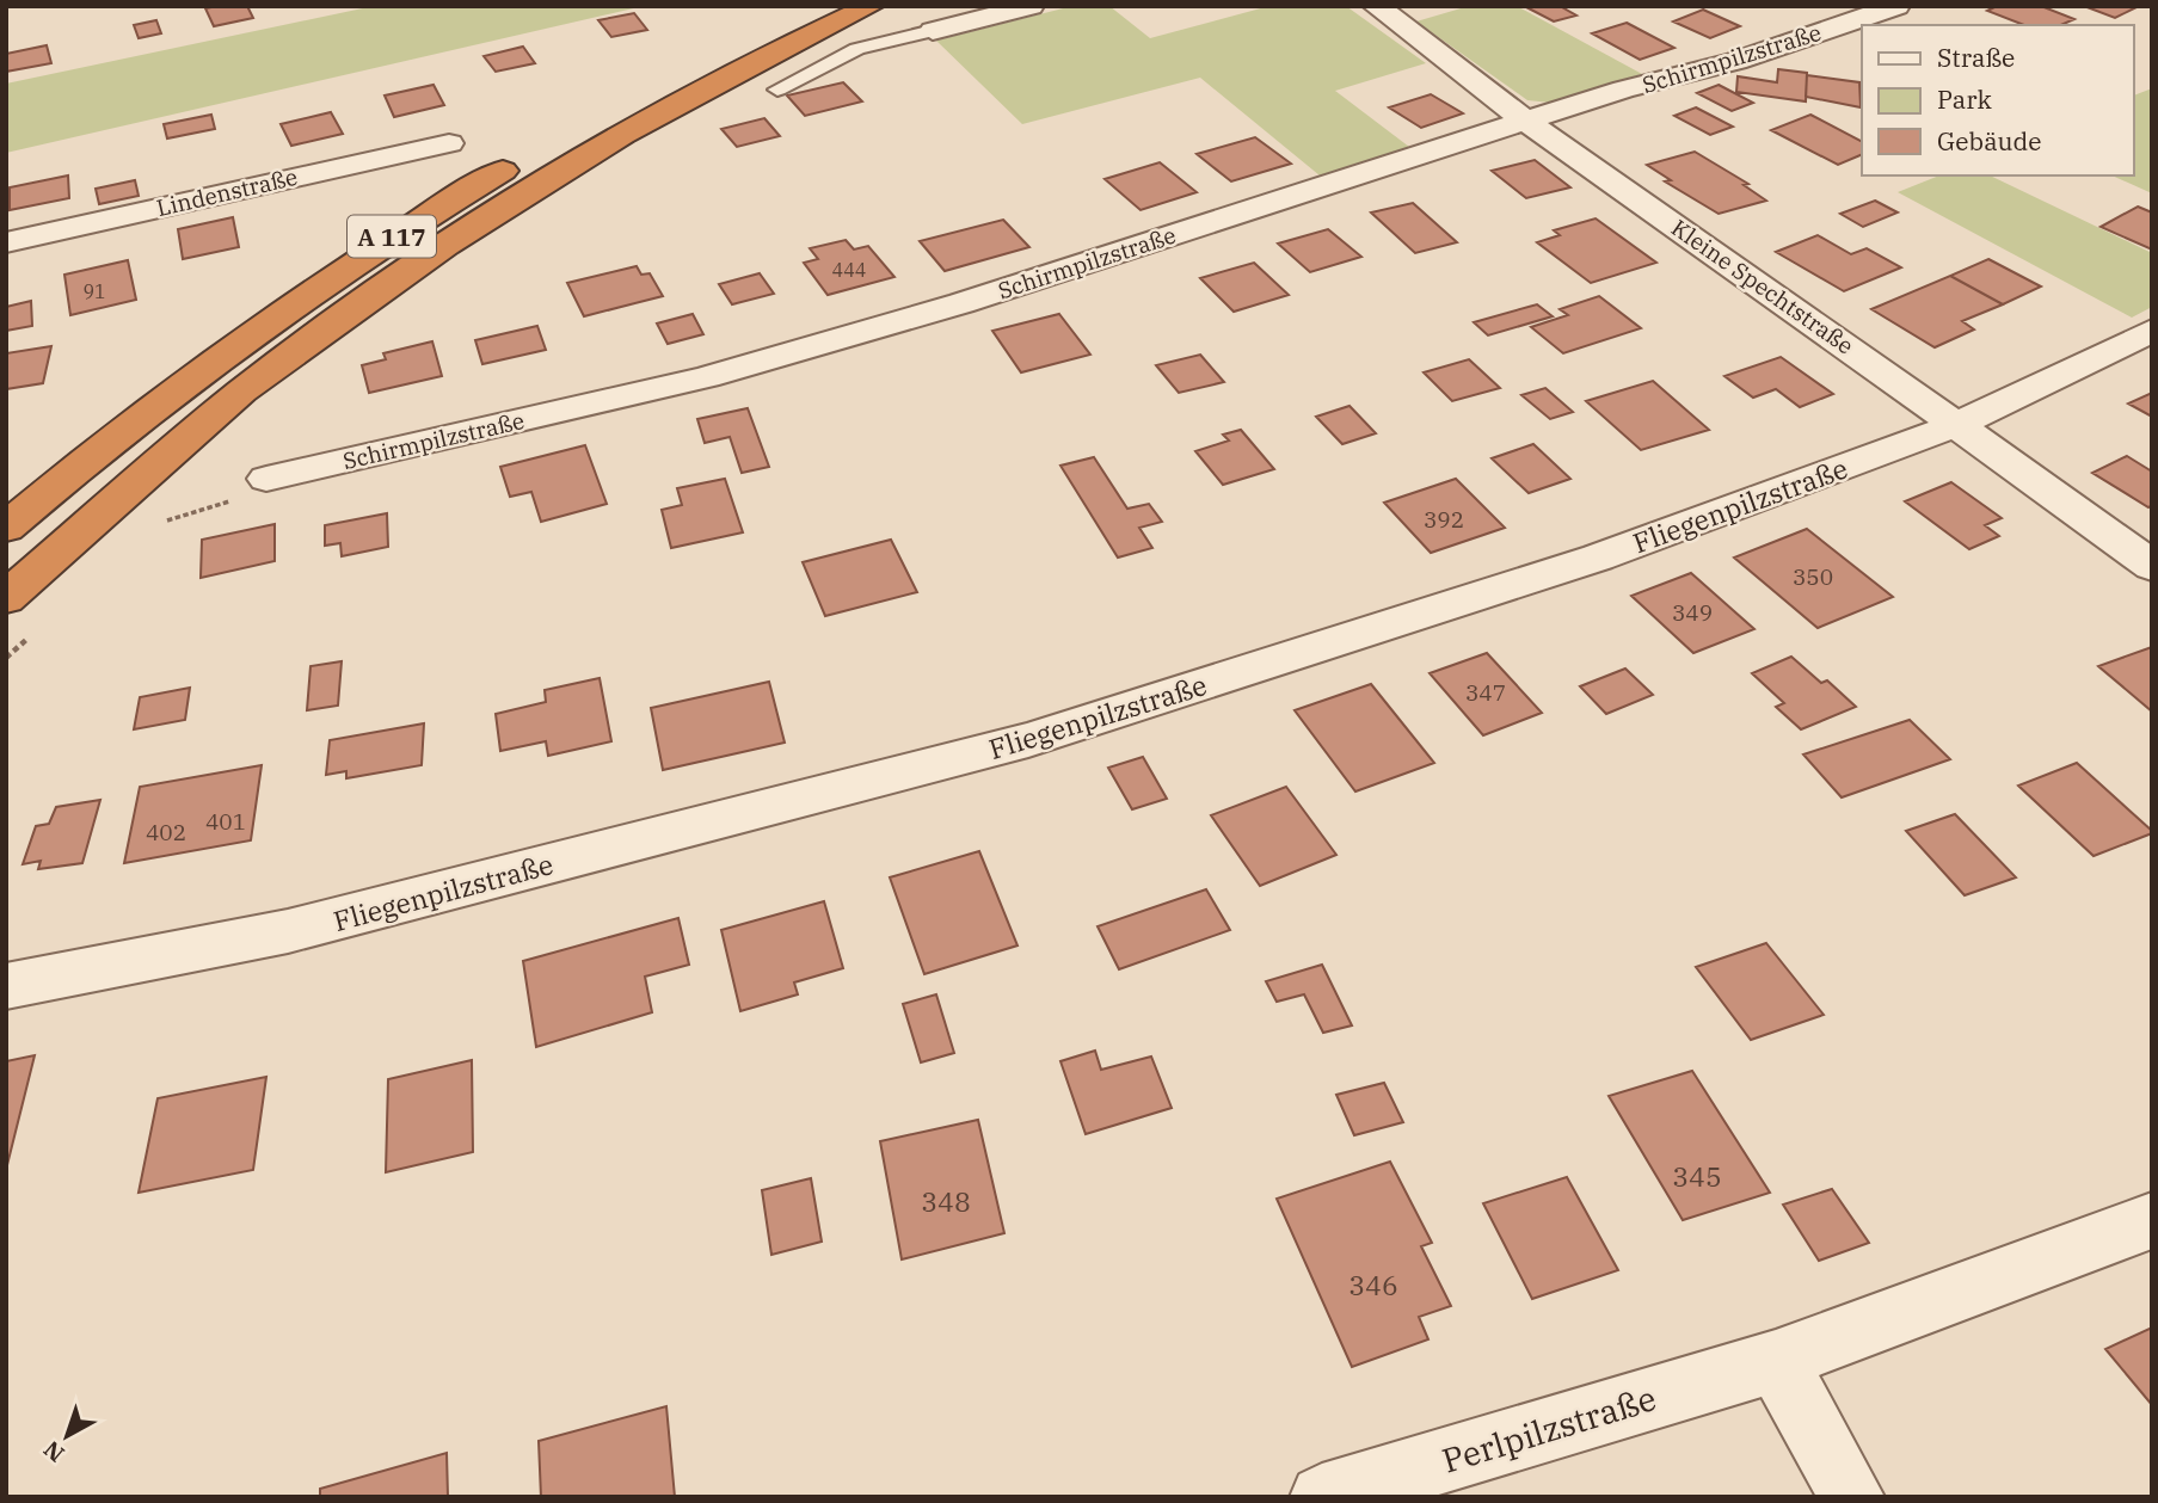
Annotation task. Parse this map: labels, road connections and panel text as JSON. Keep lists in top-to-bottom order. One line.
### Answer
{"streets":{"highway":["A 117"],"street":["Schirmpilzstraße","Lindenstraße","Kleine Spechtstraße","Fliegenpilzstraße","Perlpilzstraße"]},"crossings":[["Schirmpilzstraße","Kleine Spechtstraße"],["Kleine Spechtstraße","Fliegenpilzstraße"]],"house_numbers":["444","91","392","350","349","347","401","402","345","348","346"],"legend":["Straße","Park","Gebäude"],"north":"bottom left"}
